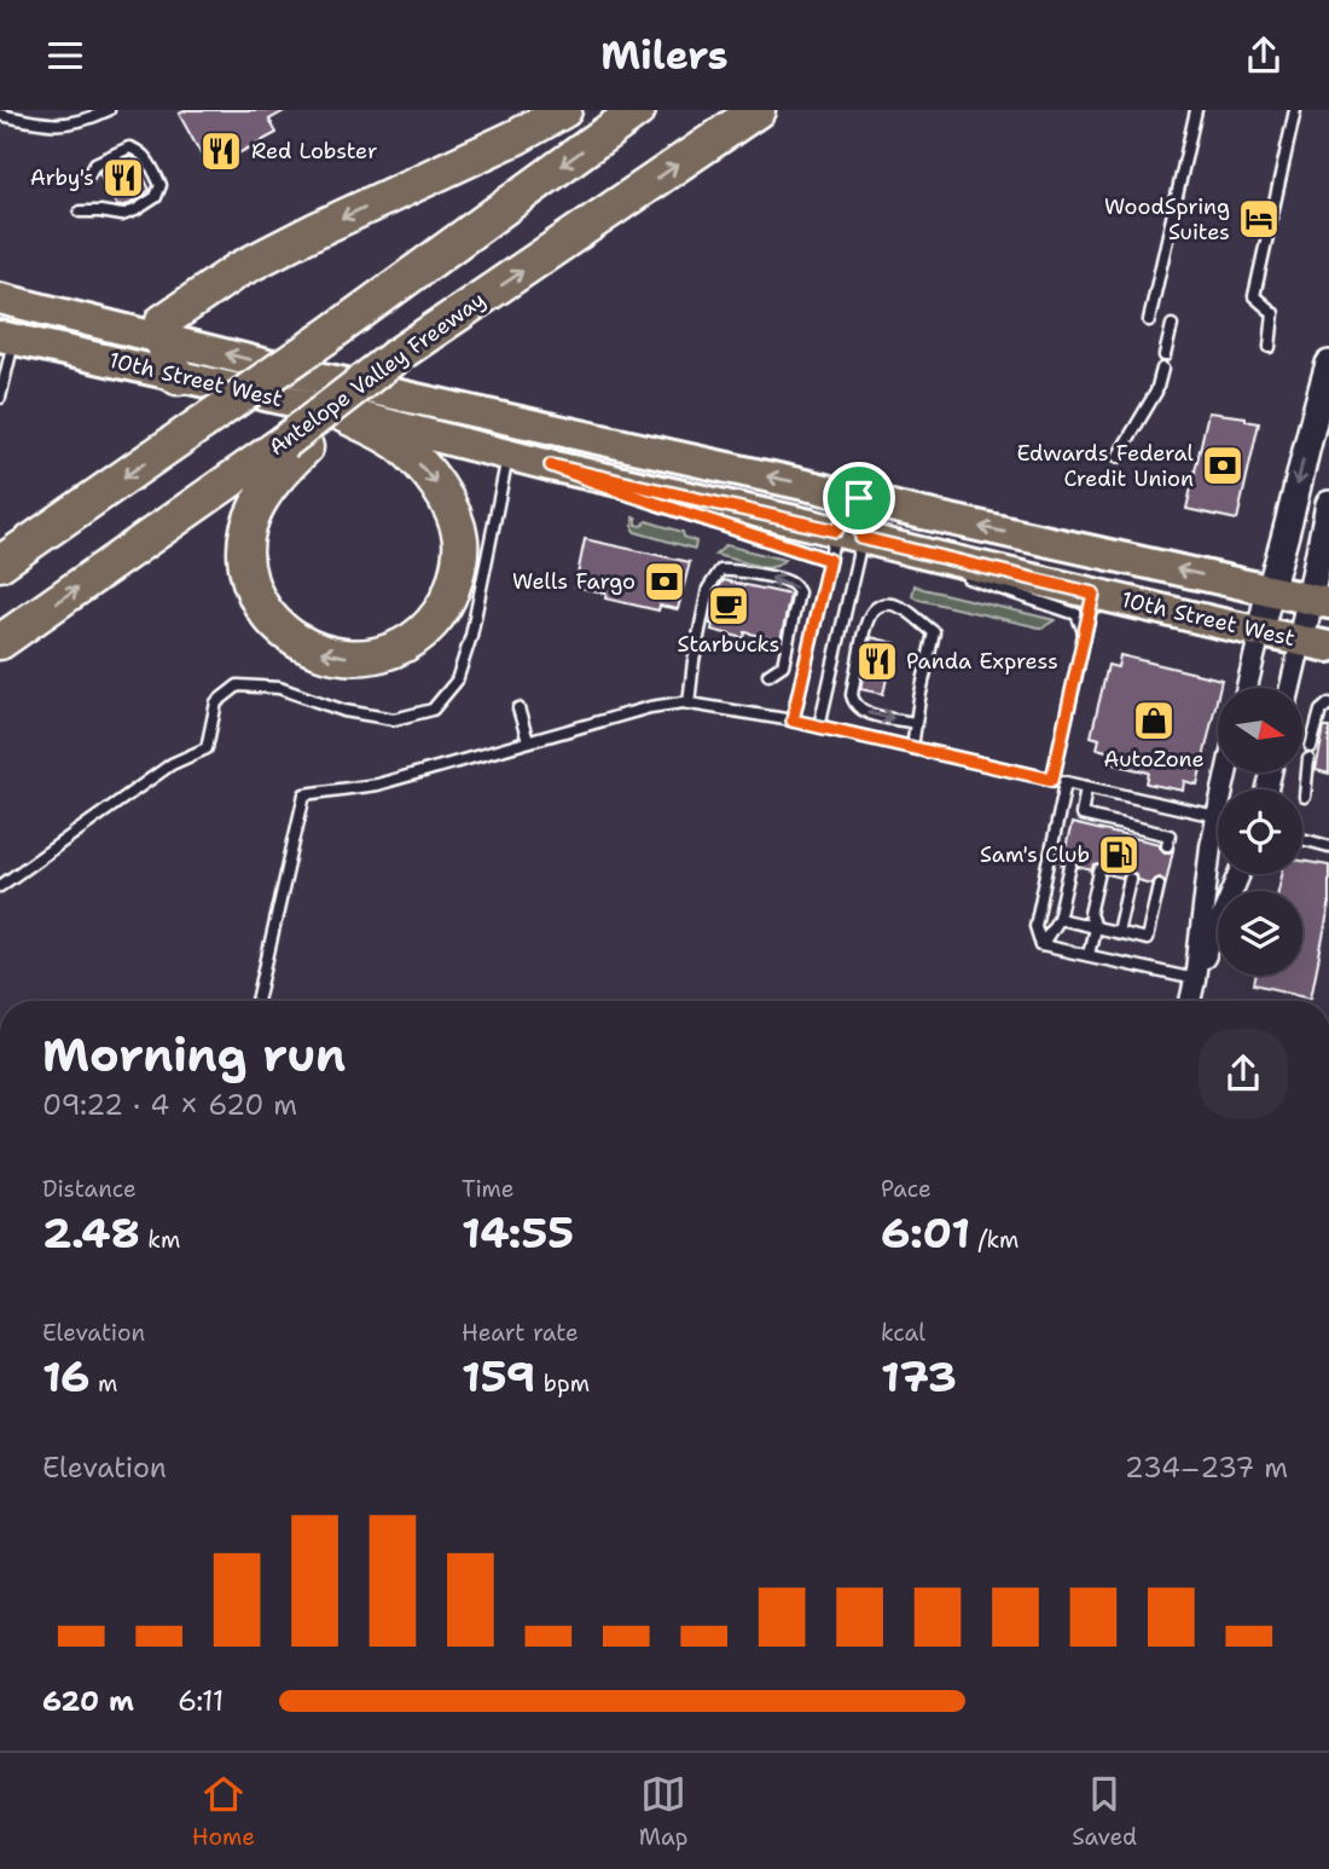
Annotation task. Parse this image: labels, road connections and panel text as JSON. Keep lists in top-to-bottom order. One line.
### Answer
{"streets":{"highway":["Antelope Valley Freeway"],"main road":["10th Street West"]},"places":{"restaurant":["Red Lobster","Arby's","Panda Express"],"hotel":["WoodSpring Suites"],"bank":["Edwards Federal Credit Union","Wells Fargo"],"cafe":["Starbucks"],"shop":["AutoZone"],"fuel station":["Sam's Club"]},"north":"right","page":{"header":"Milers","heading":["Morning run","09:22 · 4 × 620 m"],"stats":[["Distance","2.48 km"],["Time","14:55"],["Pace","6:01 /km"],["Elevation","16 m"],["Heart rate","159 bpm"],["kcal","173"]],"chart":["Elevation","234–237 m"],"list":[{"name":"620 m","note":"6:11"}],"tabs":["Home","Map","Saved"]}}
